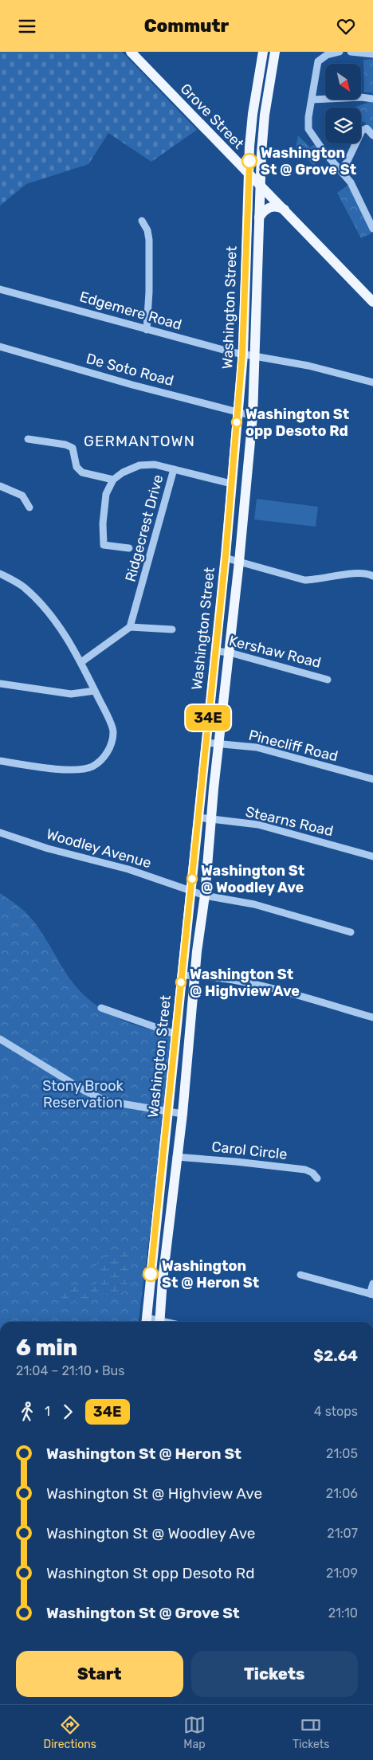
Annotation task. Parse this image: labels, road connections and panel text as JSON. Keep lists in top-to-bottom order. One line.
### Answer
{"streets":{"main road":["Grove Street","Washington Street"],"street":["Edgemere Road","De Soto Road","Ridgecrest Drive","Kershaw Road","Pinecliff Road","Stearns Road","Woodley Avenue","Carol Circle"]},"crossings":[["Grove Street","Washington Street"],["Washington Street","Edgemere Road"],["Washington Street","De Soto Road"],["Washington Street","Ridgecrest Drive"],["Washington Street","Kershaw Road"],["Washington Street","Pinecliff Road"],["Washington Street","Stearns Road"],["Washington Street","Woodley Avenue"],["Washington Street","Carol Circle"]],"districts":["GERMANTOWN"],"parks":["Stony Brook Reservation"],"places":["Washington St @ Grove St","Washington St opp Desoto Rd","Washington St @ Woodley Ave","Washington St @ Highview Ave","Washington St @ Heron St"],"lines":["bus line 34E"],"north":"bottom right","page":{"header":"Commutr","on_map":"34E","heading":["6 min","21:04 – 21:10 · Bus","$2.64"],"legs":["1","34E","4 stops"],"list":[{"name":"Washington St @ Heron St","value":"21:05"},{"name":"Washington St @ Highview Ave","value":"21:06"},{"name":"Washington St @ Woodley Ave","value":"21:07"},{"name":"Washington St opp Desoto Rd","value":"21:09"},{"name":"Washington St @ Grove St","value":"21:10"}],"buttons":["Start","Tickets"],"tabs":["Directions","Map","Tickets"]}}
